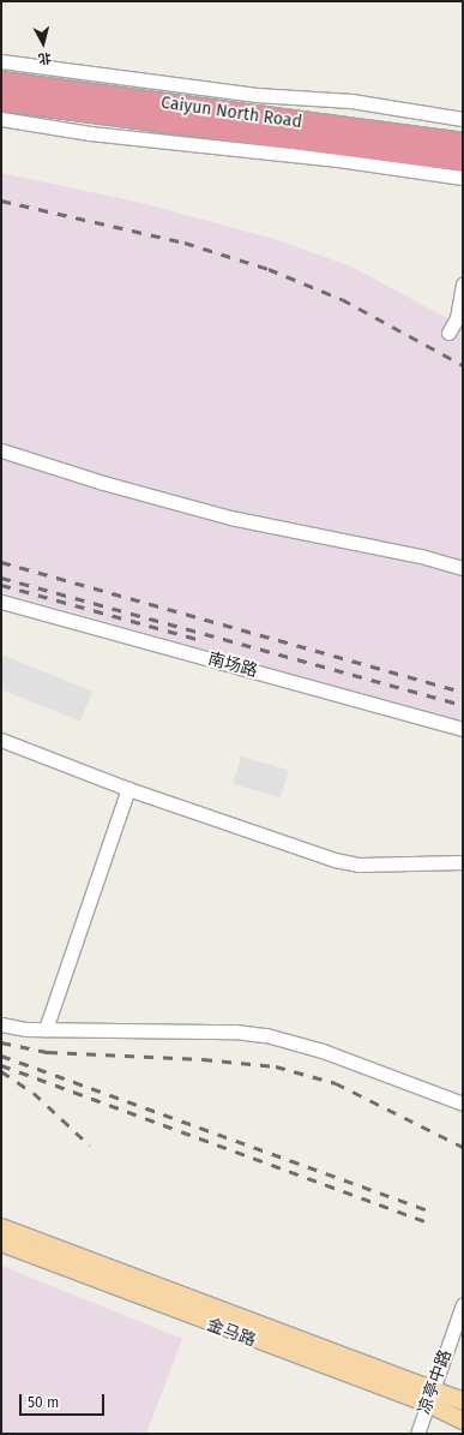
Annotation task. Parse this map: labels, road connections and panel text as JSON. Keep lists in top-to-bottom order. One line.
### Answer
{"streets":{"highway":["Caiyun North Road"],"main road":["金马路"],"street":["南场路","凉亭中路"]},"crossings":[["金马路","凉亭中路"]],"scale_bar":"50 m","north":"bottom"}
